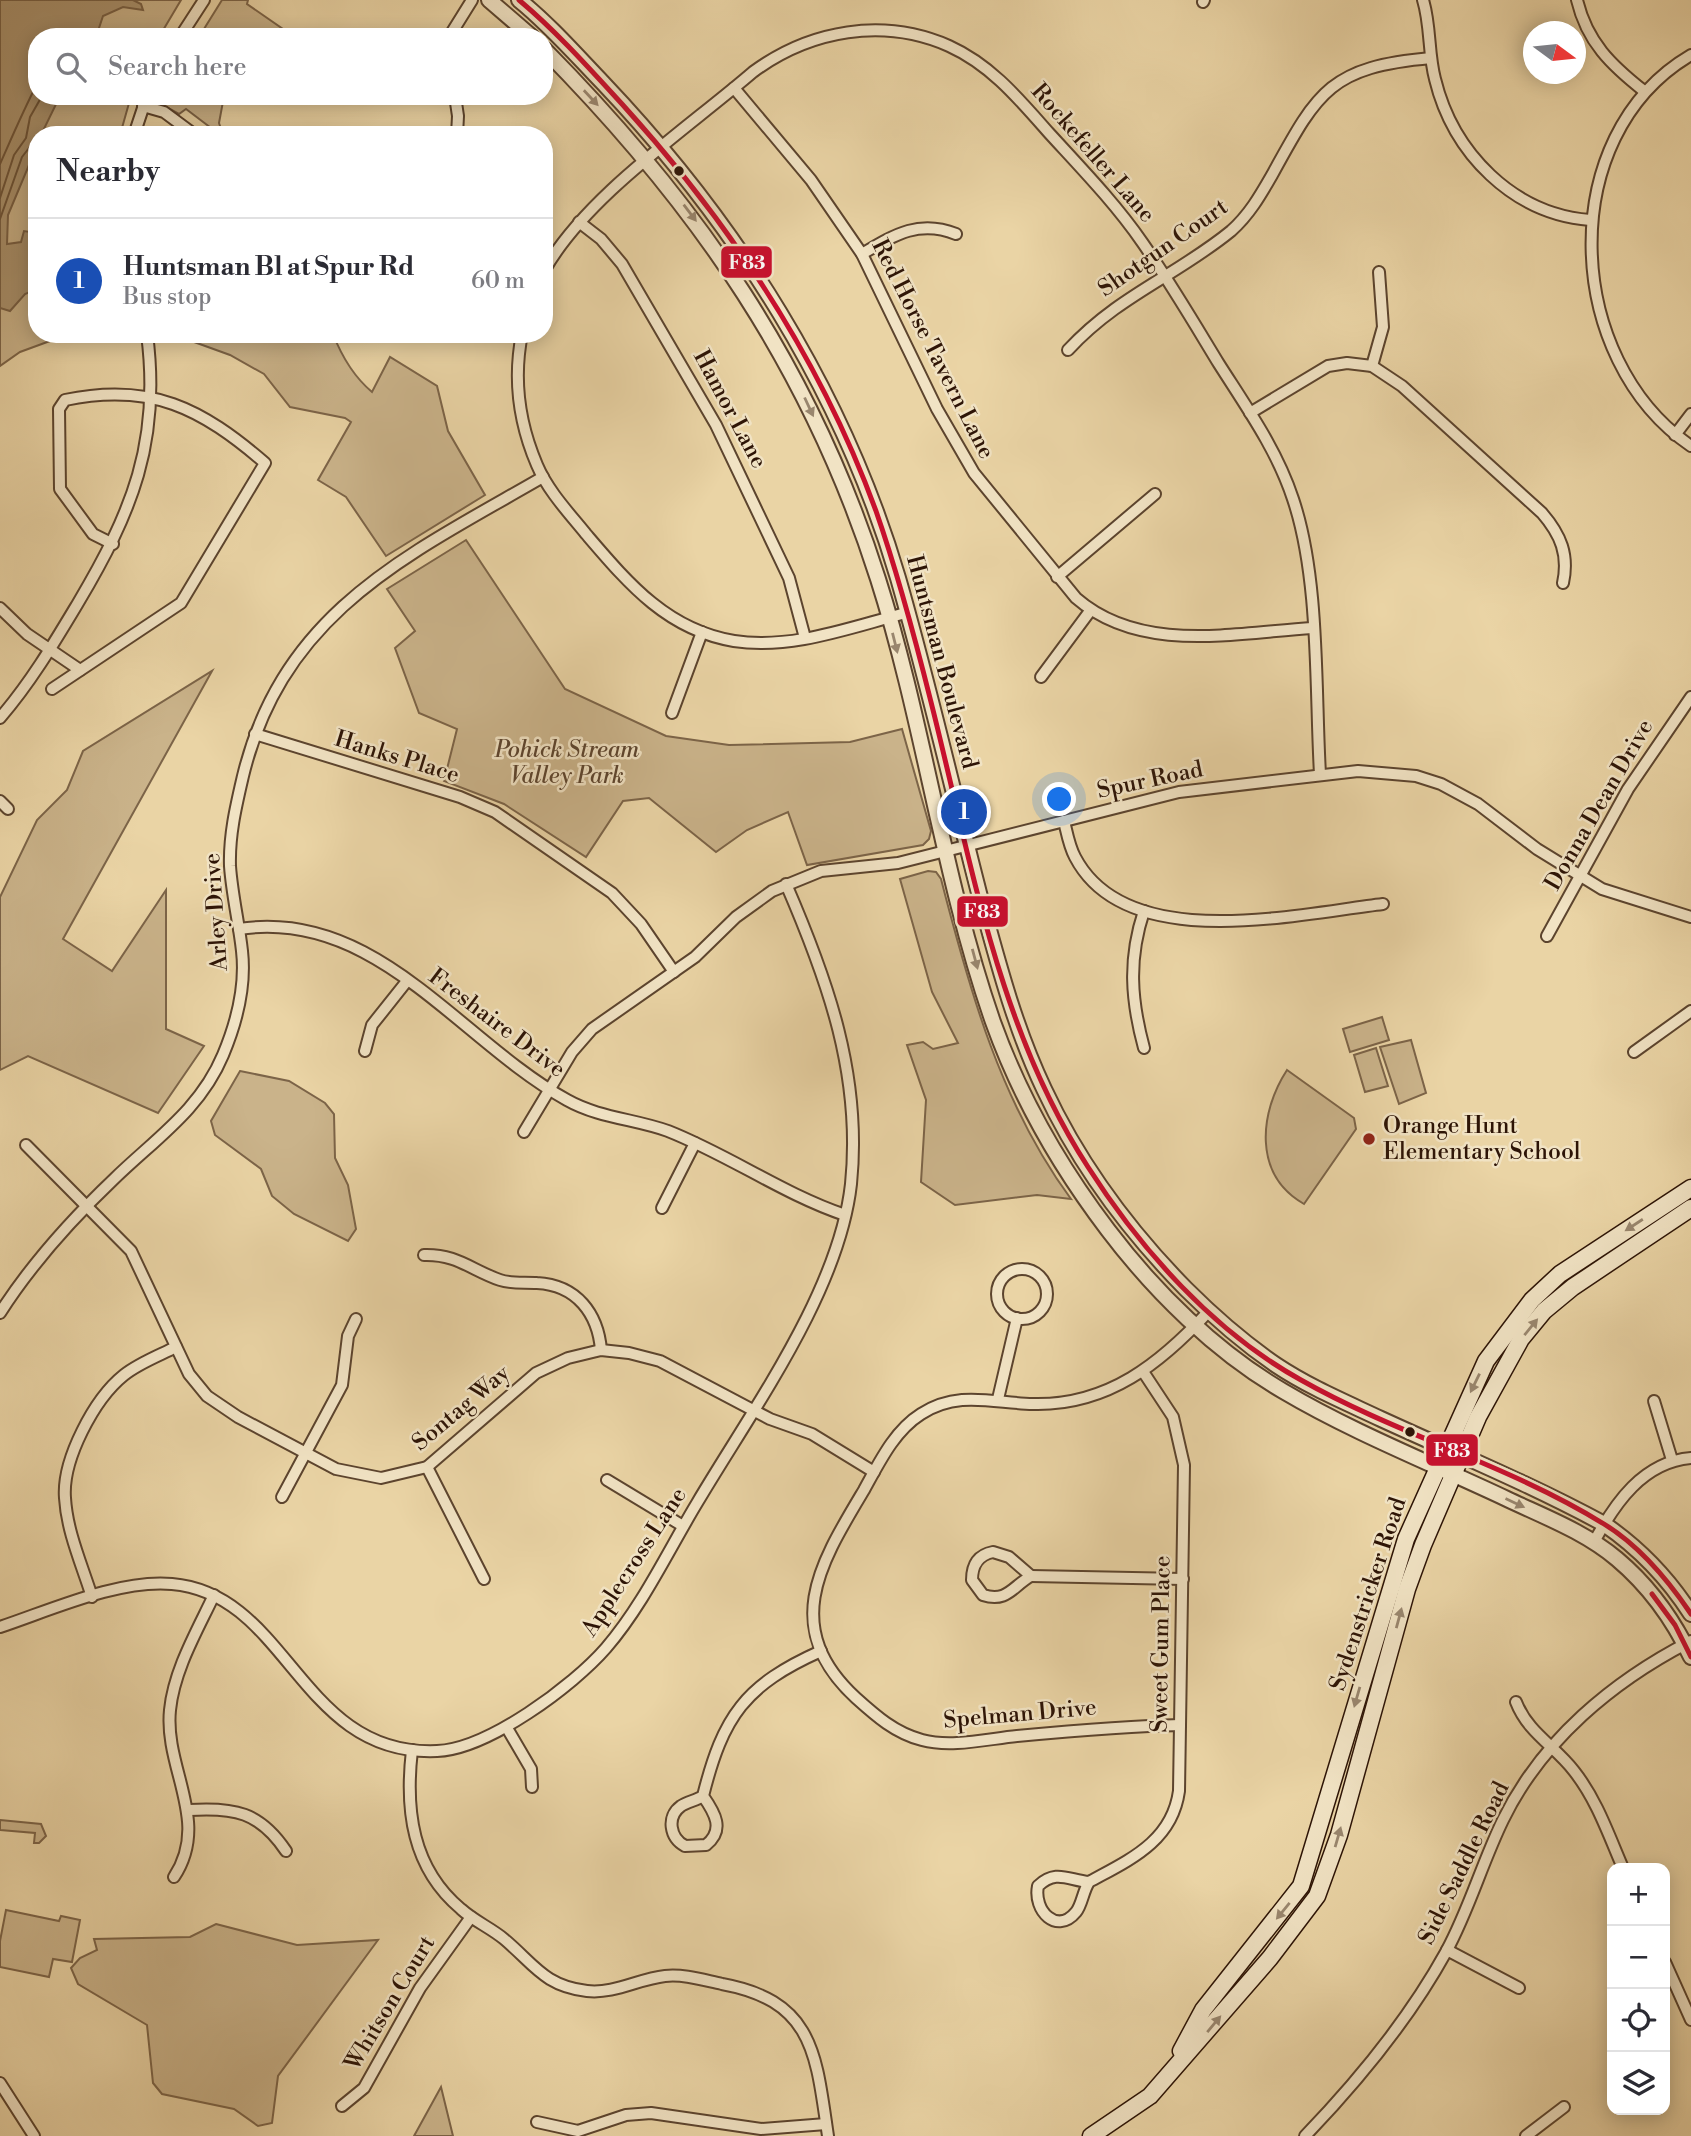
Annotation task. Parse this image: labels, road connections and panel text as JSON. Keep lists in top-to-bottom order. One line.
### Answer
{"streets":{"main road":["Sydenstricker Road"],"street":["Rockefeller Lane","Shotgun Court","Red Horse Tavern Lane","Hamor Lane","Huntsman Boulevard","Hanks Place","Spur Road","Donna Dean Drive","Arley Drive","Freshaire Drive","Sontag Way","Applecross Lane","Sweet Gum Place","Spelman Drive","Side Saddle Road","Whitson Court"]},"crossings":[["Rockefeller Lane","Shotgun Court"],["Rockefeller Lane","Red Horse Tavern Lane"],["Rockefeller Lane","Hamor Lane"],["Rockefeller Lane","Huntsman Boulevard"],["Rockefeller Lane","Spur Road"],["Huntsman Boulevard","Spur Road"],["Huntsman Boulevard","Sydenstricker Road"],["Huntsman Boulevard","Spelman Drive"],["Huntsman Boulevard","Side Saddle Road"],["Hanks Place","Spur Road"],["Hanks Place","Arley Drive"],["Spur Road","Donna Dean Drive"],["Spur Road","Freshaire Drive"],["Spur Road","Applecross Lane"],["Arley Drive","Freshaire Drive"],["Arley Drive","Sontag Way"],["Freshaire Drive","Applecross Lane"],["Sontag Way","Applecross Lane"],["Sontag Way","Spelman Drive"],["Sweet Gum Place","Spelman Drive"]],"parks":["Pohick Stream Valley Park"],"places":["Orange Hunt Elementary School"],"lines":["transit line F83"],"north":"right","page":{"search":"Search here","heading":"Nearby","list":[{"mark":"1","name":"Huntsman Bl at Spur Rd","note":"Bus stop","value":"60 m"}],"pins":"1","map_buttons":["+","−"]}}
